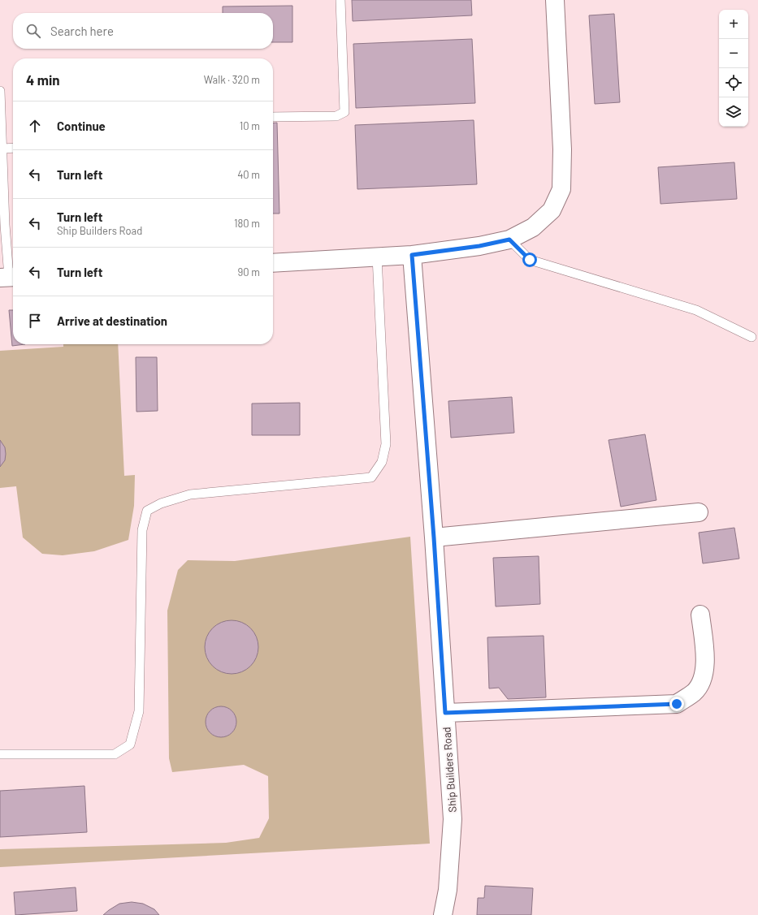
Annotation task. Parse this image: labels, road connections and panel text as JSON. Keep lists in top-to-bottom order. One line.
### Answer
{"streets":{"street":["Ship Builders Road"]},"page":{"map_buttons":["+","−"],"search":"Search here","heading":["4 min","Walk · 320 m"],"list":[["Continue","10 m"],["Turn left","40 m"],["Turn left","Ship Builders Road","180 m"],["Turn left","90 m"],"Arrive at destination"]}}
